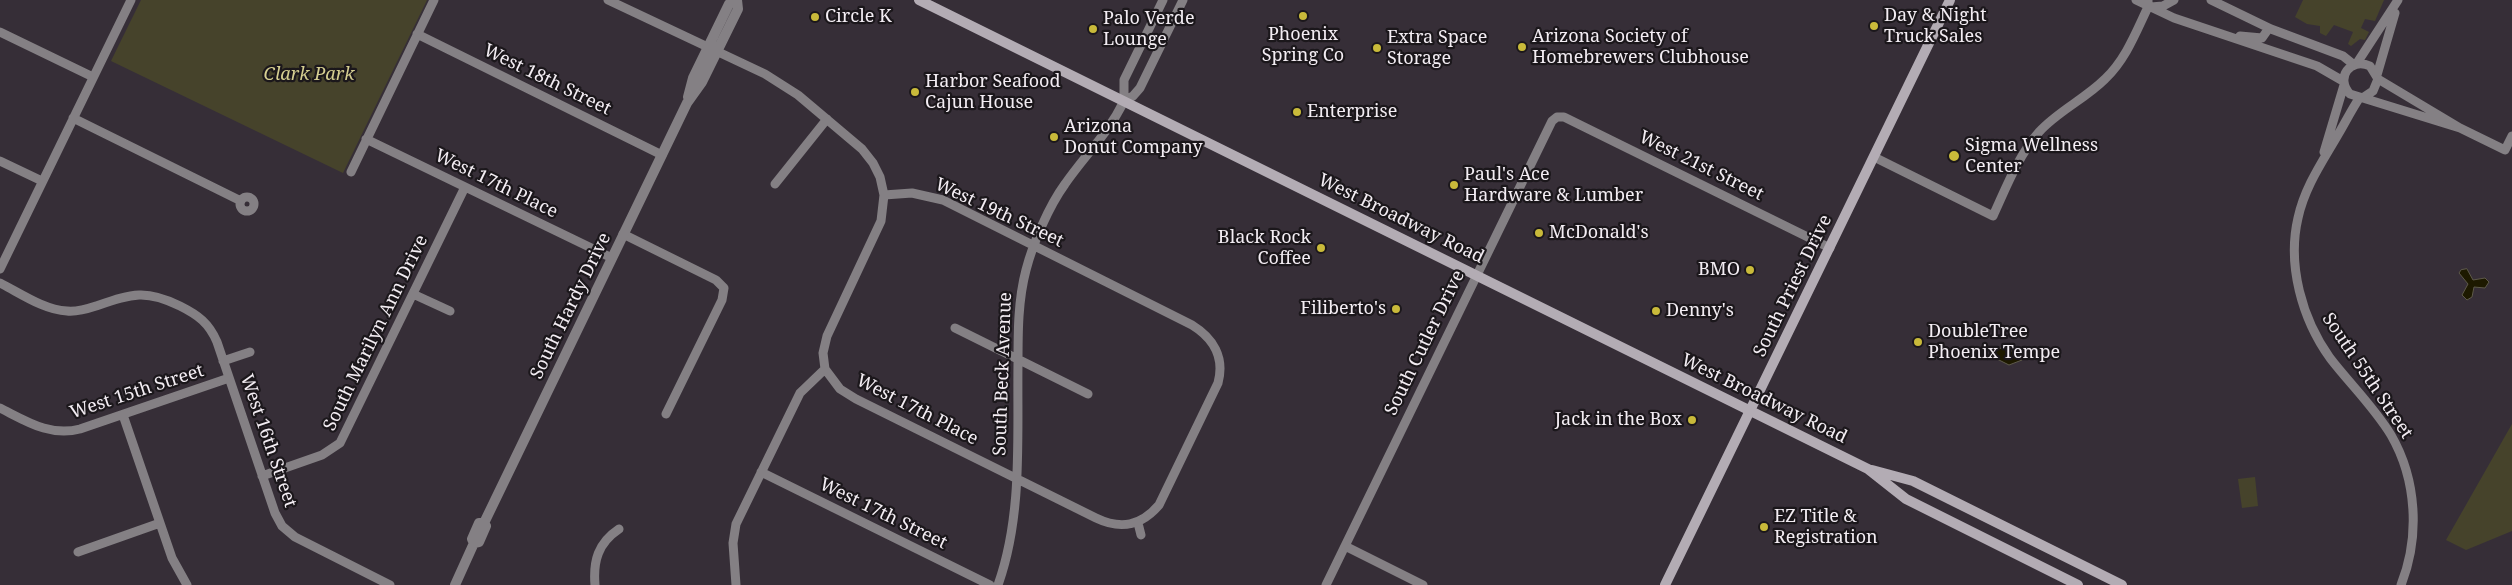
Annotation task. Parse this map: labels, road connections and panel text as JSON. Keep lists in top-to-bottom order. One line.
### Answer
{"streets":{"main road":["West Broadway Road","South Priest Drive"],"street":["West 18th Street","West 21st Street","West 17th Place","West 19th Street","South Hardy Drive","South Marilyn Ann Drive","South Cutler Drive","South Beck Avenue","South 55th Street","West 15th Street","West 16th Street","West 17th Street"]},"crossings":[["West 18th Street","South Hardy Drive"],["West 21st Street","South Priest Drive"],["West 21st Street","South Cutler Drive"],["West 17th Place","South Hardy Drive"],["West 17th Place","South Marilyn Ann Drive"],["West 17th Place","South Beck Avenue"],["West 19th Street","South Beck Avenue"],["West Broadway Road","South Priest Drive"],["West Broadway Road","South Cutler Drive"],["West Broadway Road","South Beck Avenue"],["South Marilyn Ann Drive","West 16th Street"],["West 15th Street","West 16th Street"]],"parks":["Clark Park"],"places":["Phoenix Spring Co","Circle K","Day & Night Truck Sales","Palo Verde Lounge","Arizona Society of Homebrewers Clubhouse","Extra Space Storage","Harbor Seafood Cajun House","Enterprise","Arizona Donut Company","Sigma Wellness Center","Paul's Ace Hardware & Lumber","McDonald's","Black Rock Coffee","BMO","Filiberto's","Denny's","DoubleTree Phoenix Tempe","Jack in the Box","EZ Title & Registration"]}
